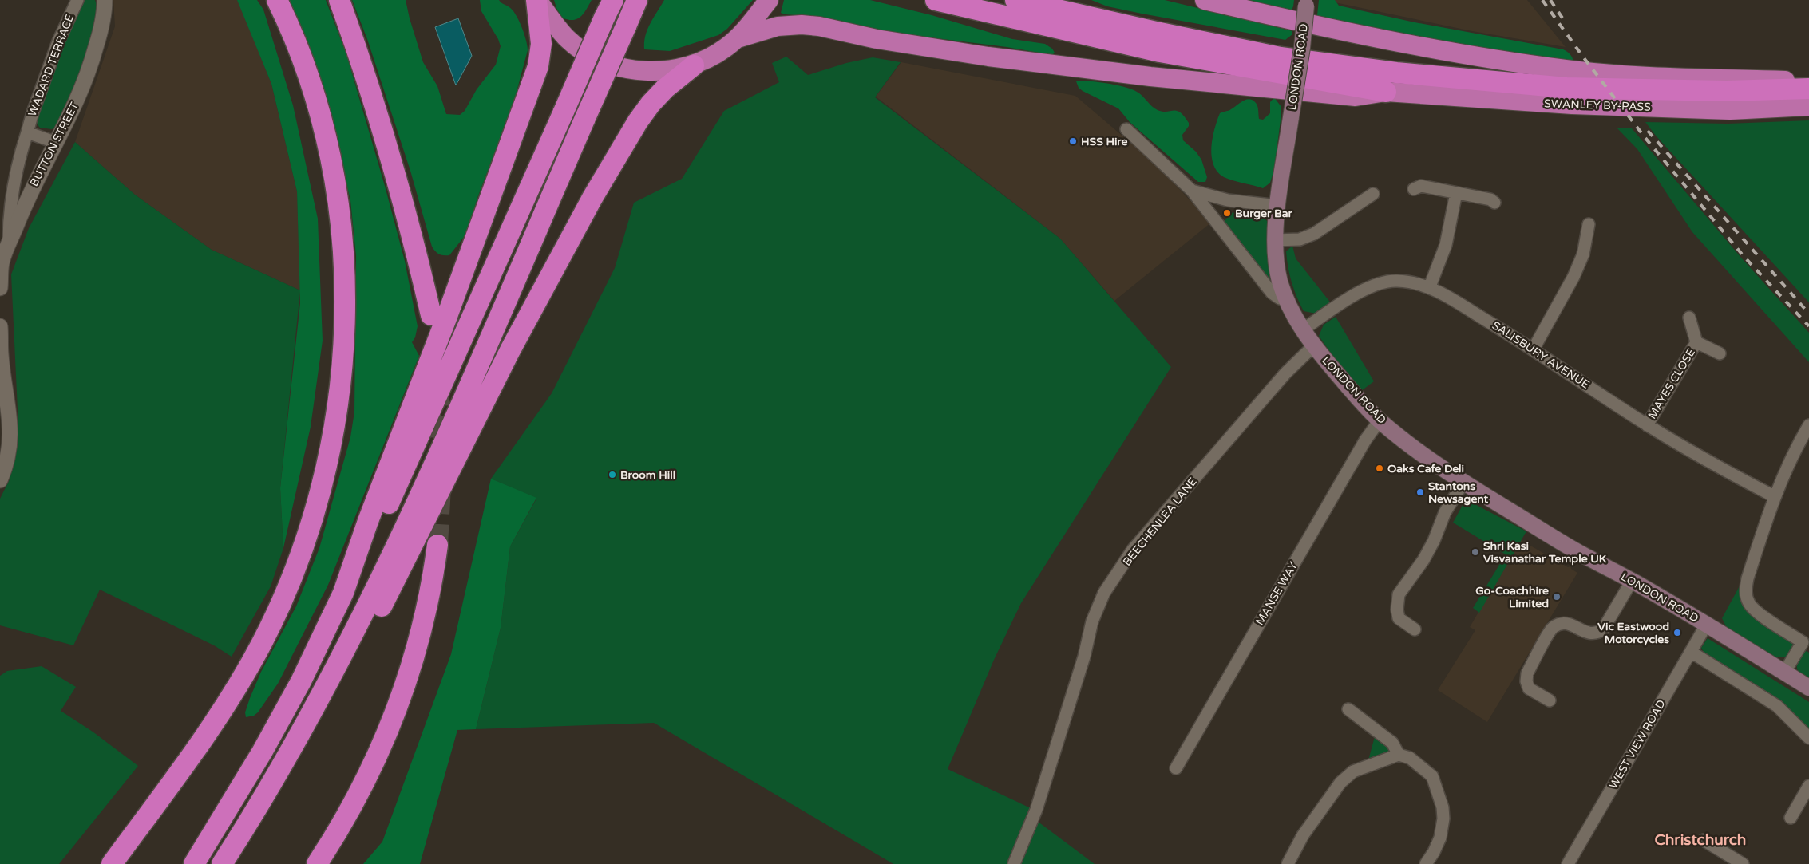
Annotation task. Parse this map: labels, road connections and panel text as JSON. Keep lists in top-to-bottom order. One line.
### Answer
{"streets":{"highway":["SWANLEY BY-PASS"],"main road":["LONDON ROAD"],"street":["WADARD TERRACE","BUTTON STREET","SALISBURY AVENUE","MAYES CLOSE","BEECHENLEA LANE","MANSE WAY","WEST VIEW ROAD"]},"crossings":[["WADARD TERRACE","BUTTON STREET"],["LONDON ROAD","SALISBURY AVENUE"],["LONDON ROAD","BEECHENLEA LANE"],["LONDON ROAD","MANSE WAY"],["LONDON ROAD","WEST VIEW ROAD"],["SALISBURY AVENUE","MAYES CLOSE"]],"districts":["Christchurch"],"places":["HSS Hire","Burger Bar","Oaks Cafe Deli","Broom Hill","Stantons Newsagent","Shri Kasi Visvanathar Temple UK","Go-Coachhire Limited","Vic Eastwood Motorcycles"]}
